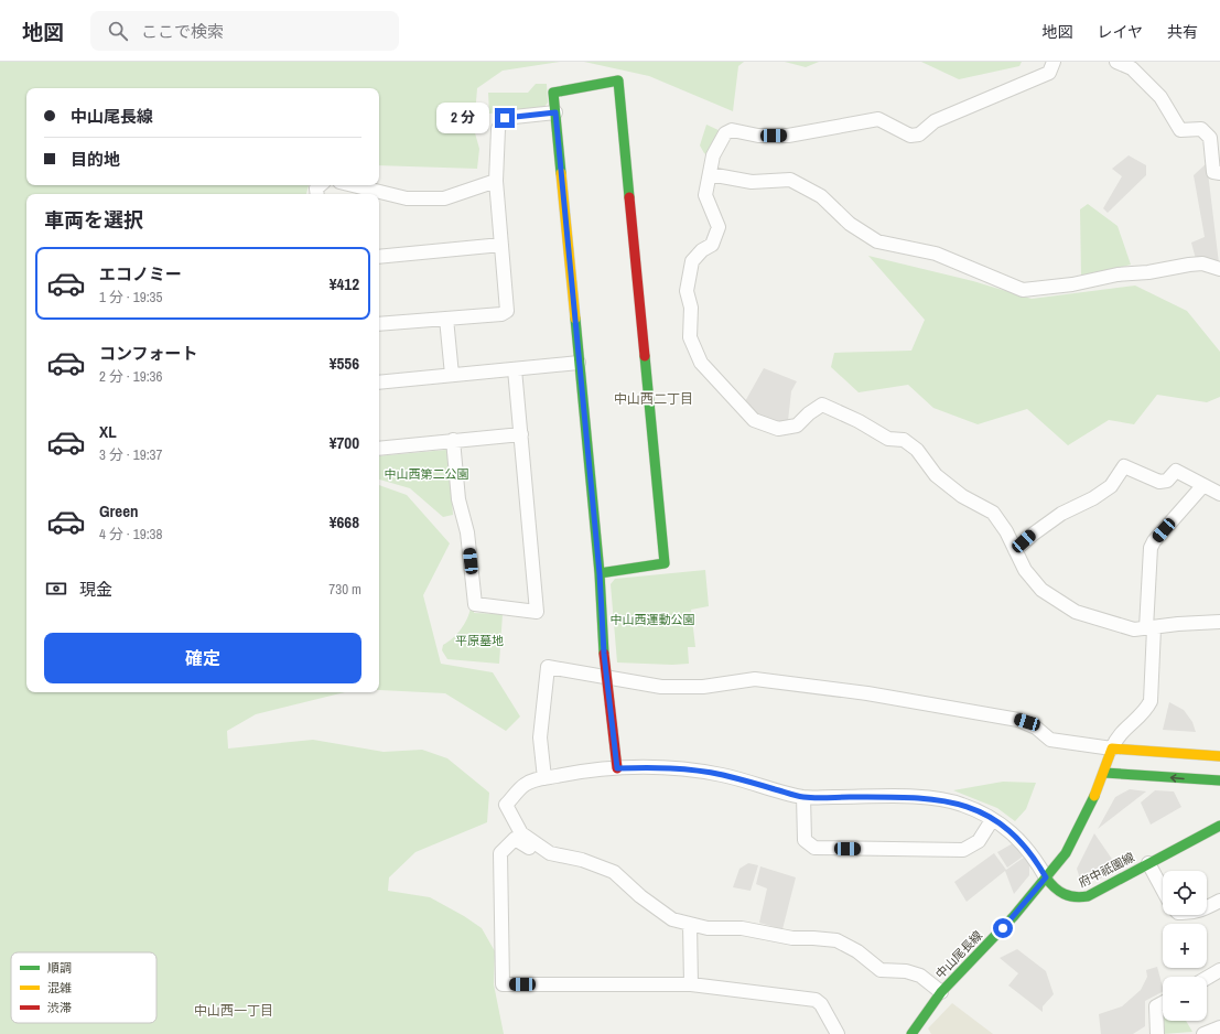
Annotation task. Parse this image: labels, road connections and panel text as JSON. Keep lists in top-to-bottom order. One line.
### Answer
{"streets":{"street":["府中祇園線","中山尾長線"]},"crossings":[["府中祇園線","中山尾長線"]],"districts":["中山西二丁目","中山西一丁目"],"parks":["中山西第二公園","中山西運動公園","平原墓地"],"legend":["順調","混雑","渋滞"],"page":{"header":"地図","search":"ここで検索","nav":["地図","レイヤ","共有"],"banner":["中山尾長線","目的地"],"bubble":"2 分","heading":"車両を選択","list":[{"name":"エコノミー","note":"1 分 · 19:35","value":"¥412"},{"name":"コンフォート","note":"2 分 · 19:36","value":"¥556"},{"name":"XL","note":"3 分 · 19:37","value":"¥700"},{"name":"Green","note":"4 分 · 19:38","value":"¥668"}],"pay":["現金","730 m"],"buttons":"確定","map_buttons":["+","−"]}}
